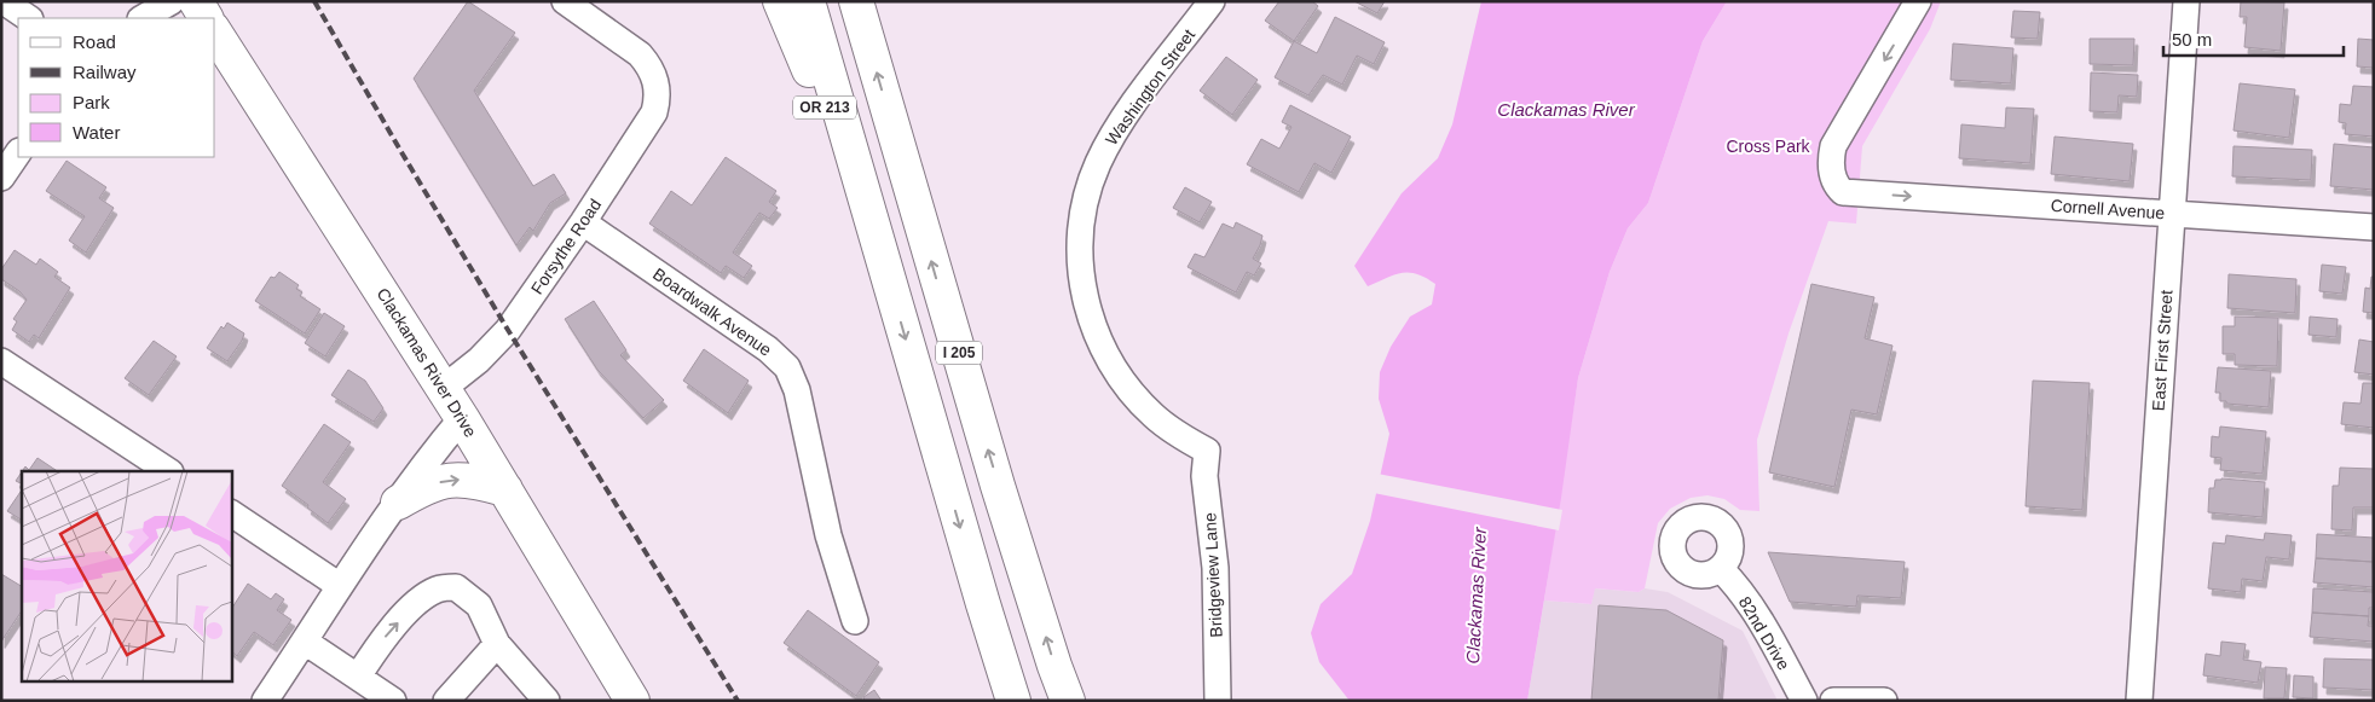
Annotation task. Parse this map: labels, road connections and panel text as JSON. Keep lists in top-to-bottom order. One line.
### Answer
{"streets":{"main road":["OR 213","I 205","Clackamas River Drive"],"street":["Washington Street","Cornell Avenue","Forsythe Road","Boardwalk Avenue","East First Street","Bridgeview Lane","82nd Drive"]},"crossings":[["Washington Street","Bridgeview Lane"],["OR 213","I 205"],["Cornell Avenue","East First Street"],["Forsythe Road","Boardwalk Avenue"],["Forsythe Road","Clackamas River Drive"]],"water":["Clackamas River"],"parks":["Cross Park"],"legend":["Road","Railway","Park","Water"],"scale_bar":"50 m"}
